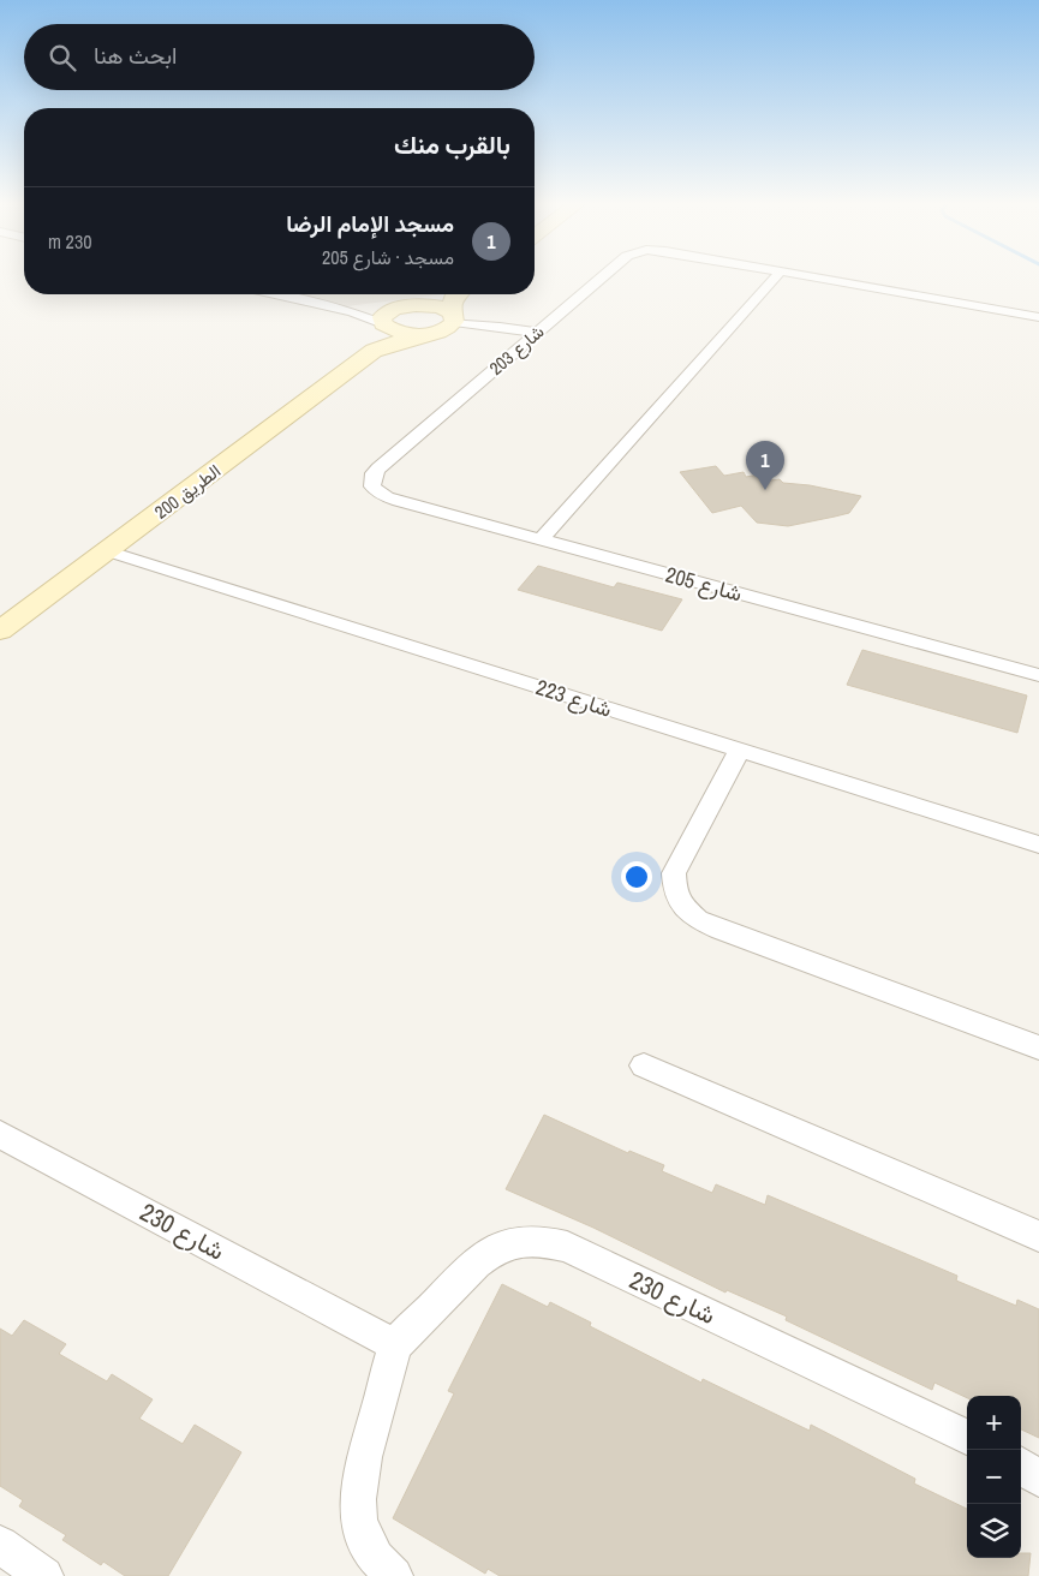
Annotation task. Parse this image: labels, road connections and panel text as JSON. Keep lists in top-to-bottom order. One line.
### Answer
{"streets":{"main road":["الطريق 200"],"street":["شارع 203","شارع 205","شارع 223","شارع 230"]},"crossings":[["شارع 203","شارع 205"],["الطريق 200","شارع 223"]],"page":{"search":"ابحث هنا","heading":"بالقرب منك","list":[{"mark":"1","name":"مسجد الإمام الرضا","note":"مسجد · شارع 205","value":"230 m"}],"pins":"1","map_buttons":["+","−"]}}
